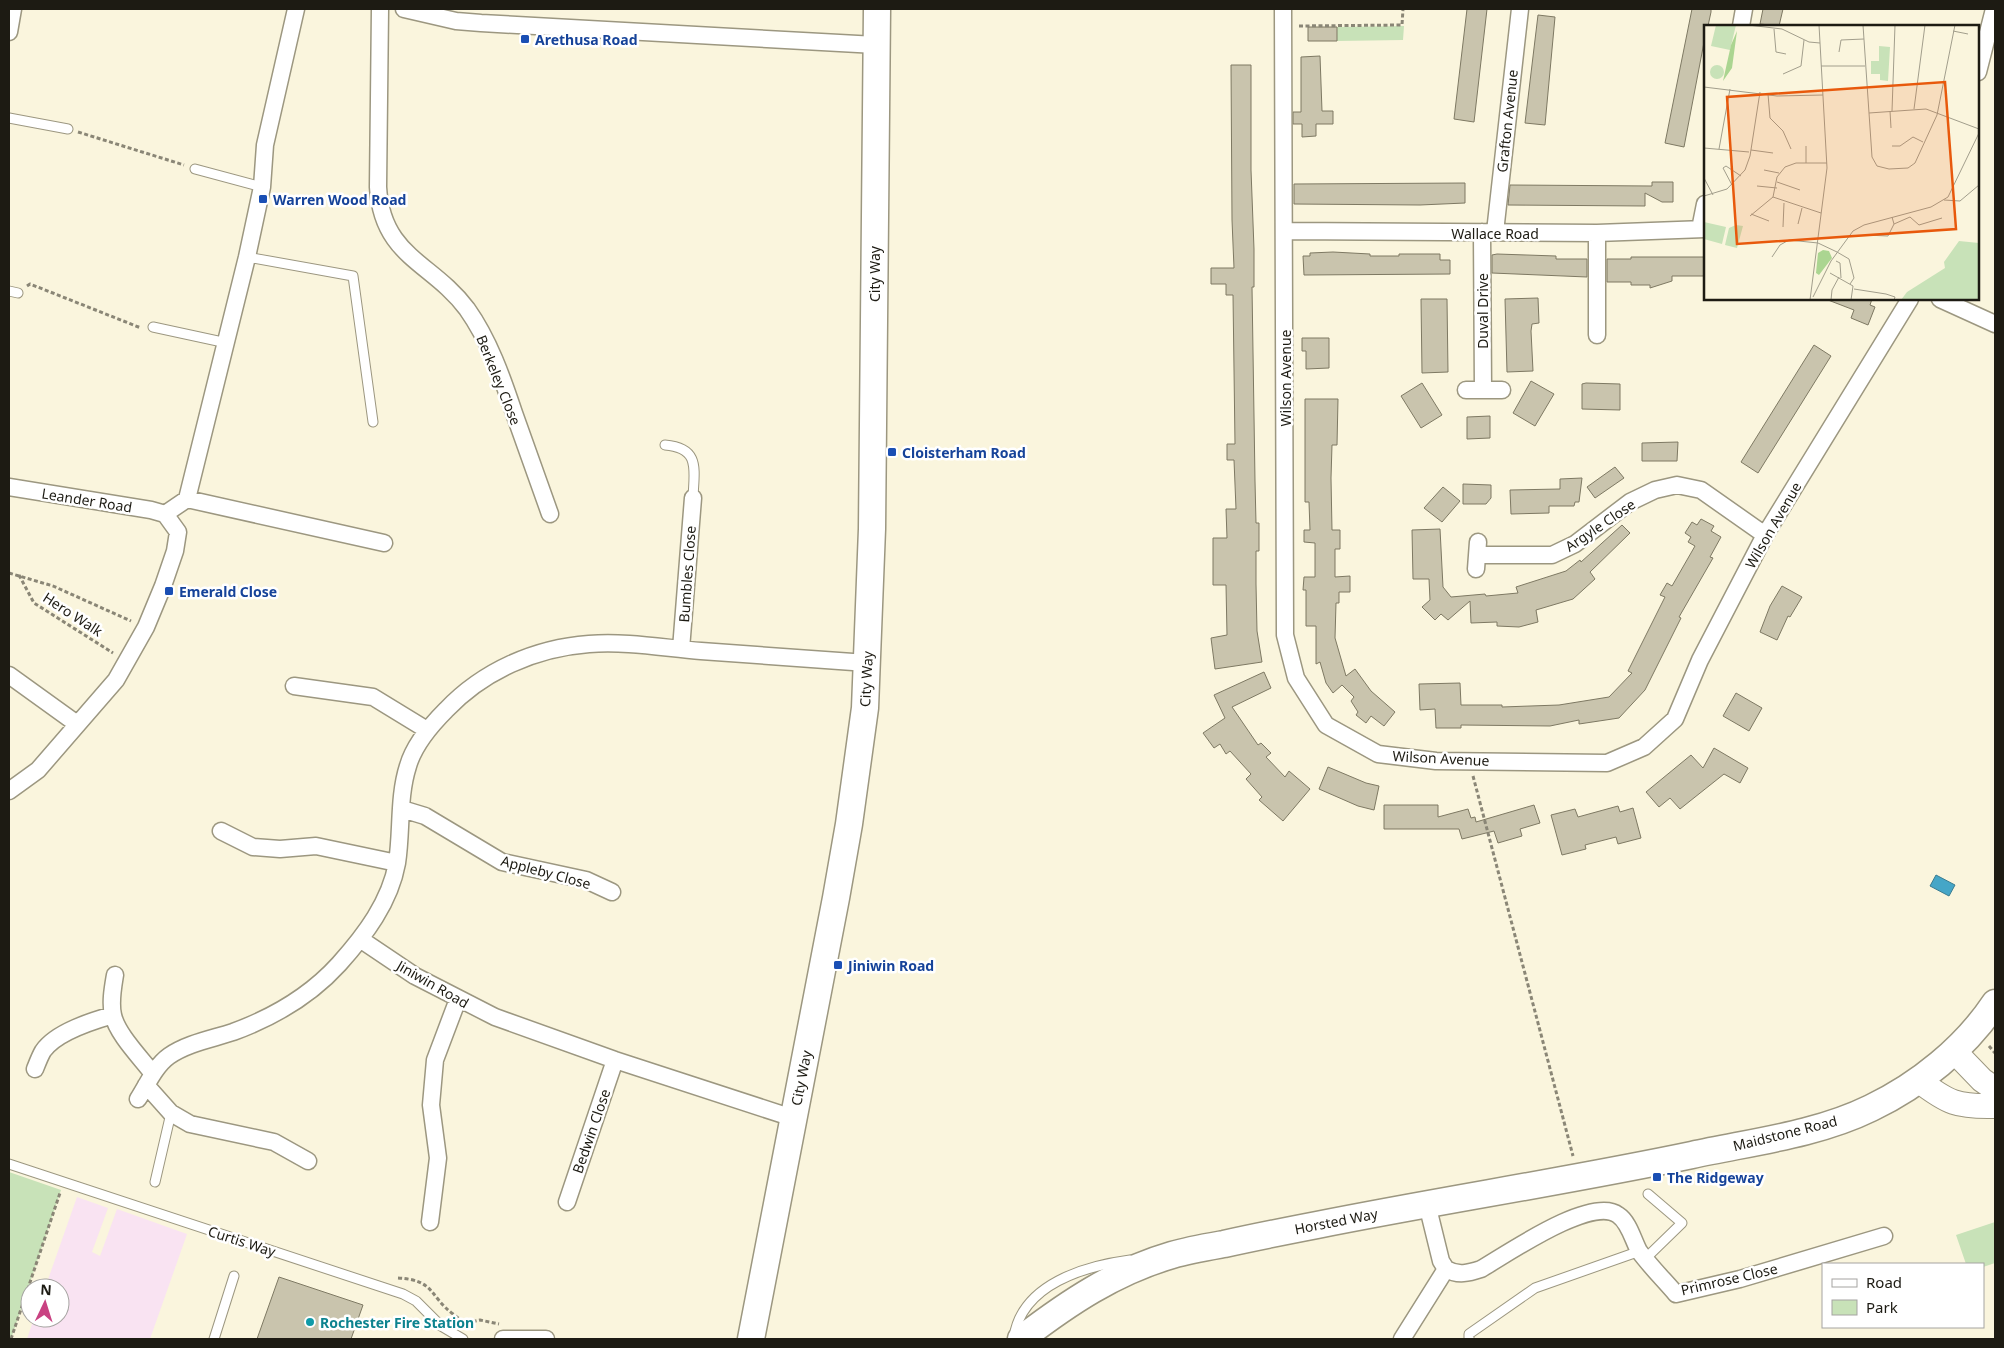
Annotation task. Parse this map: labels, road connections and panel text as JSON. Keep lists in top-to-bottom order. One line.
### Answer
{"streets":{"main road":["City Way","Maidstone Road","Horsted Way"],"street":["Grafton Avenue","Wallace Road","Duval Drive","Wilson Avenue","Berkeley Close","Leander Road","Argyle Close","Bumbles Close","Appleby Close","Jiniwin Road","Bedwin Close","Primrose Close"],"lane":["Curtis Way"],"path":["Hero Walk"]},"crossings":[["Grafton Avenue","Wallace Road"],["Grafton Avenue","Duval Drive"],["Wallace Road","Duval Drive"],["Wallace Road","Wilson Avenue"],["City Way","Jiniwin Road"],["Wilson Avenue","Argyle Close"],["Jiniwin Road","Bedwin Close"],["Maidstone Road","Horsted Way"]],"places":{"transit":["Arethusa Road","Warren Wood Road","Cloisterham Road","Emerald Close","Jiniwin Road","The Ridgeway"],"other":["Rochester Fire Station"]},"legend":["Road","Park"],"north":"top"}
